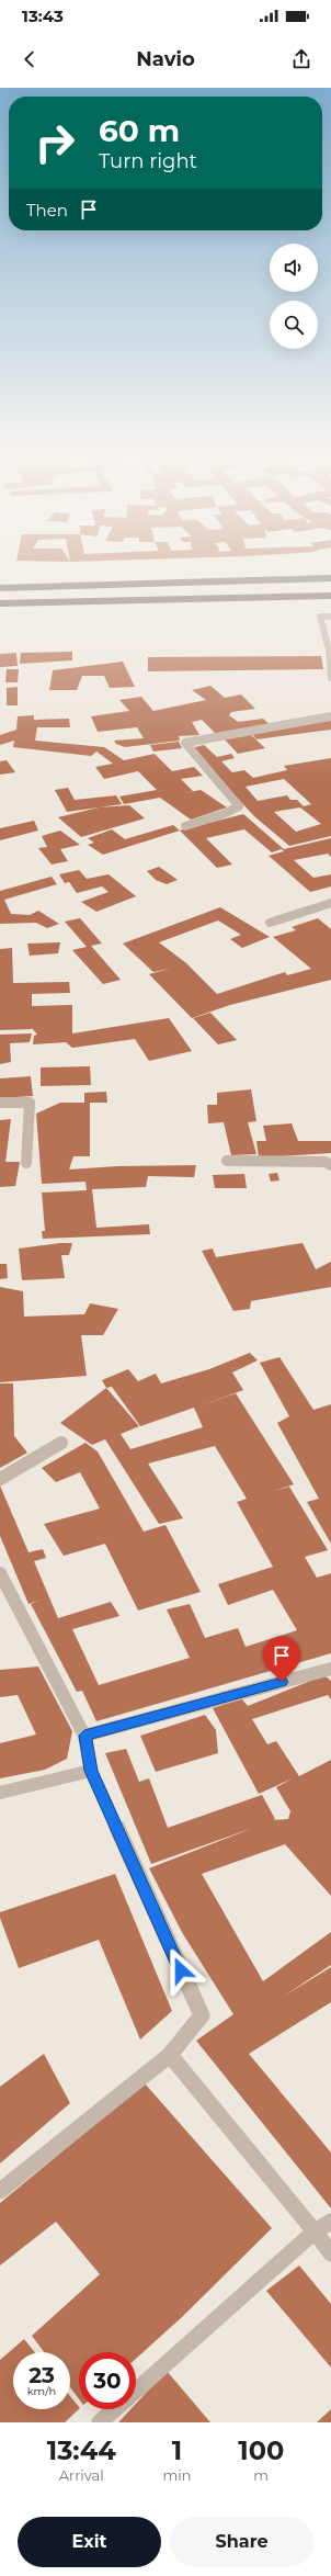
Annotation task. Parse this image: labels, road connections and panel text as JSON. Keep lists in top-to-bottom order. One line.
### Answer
{"page":{"status":"13:43","header":"Navio","turn":["60 m","Turn right"],"then":"Then","speed":"23 km/h","limit":"30","eta":["13:44","Arrival","1","min","100","m"],"buttons":["Exit","Share"]}}
